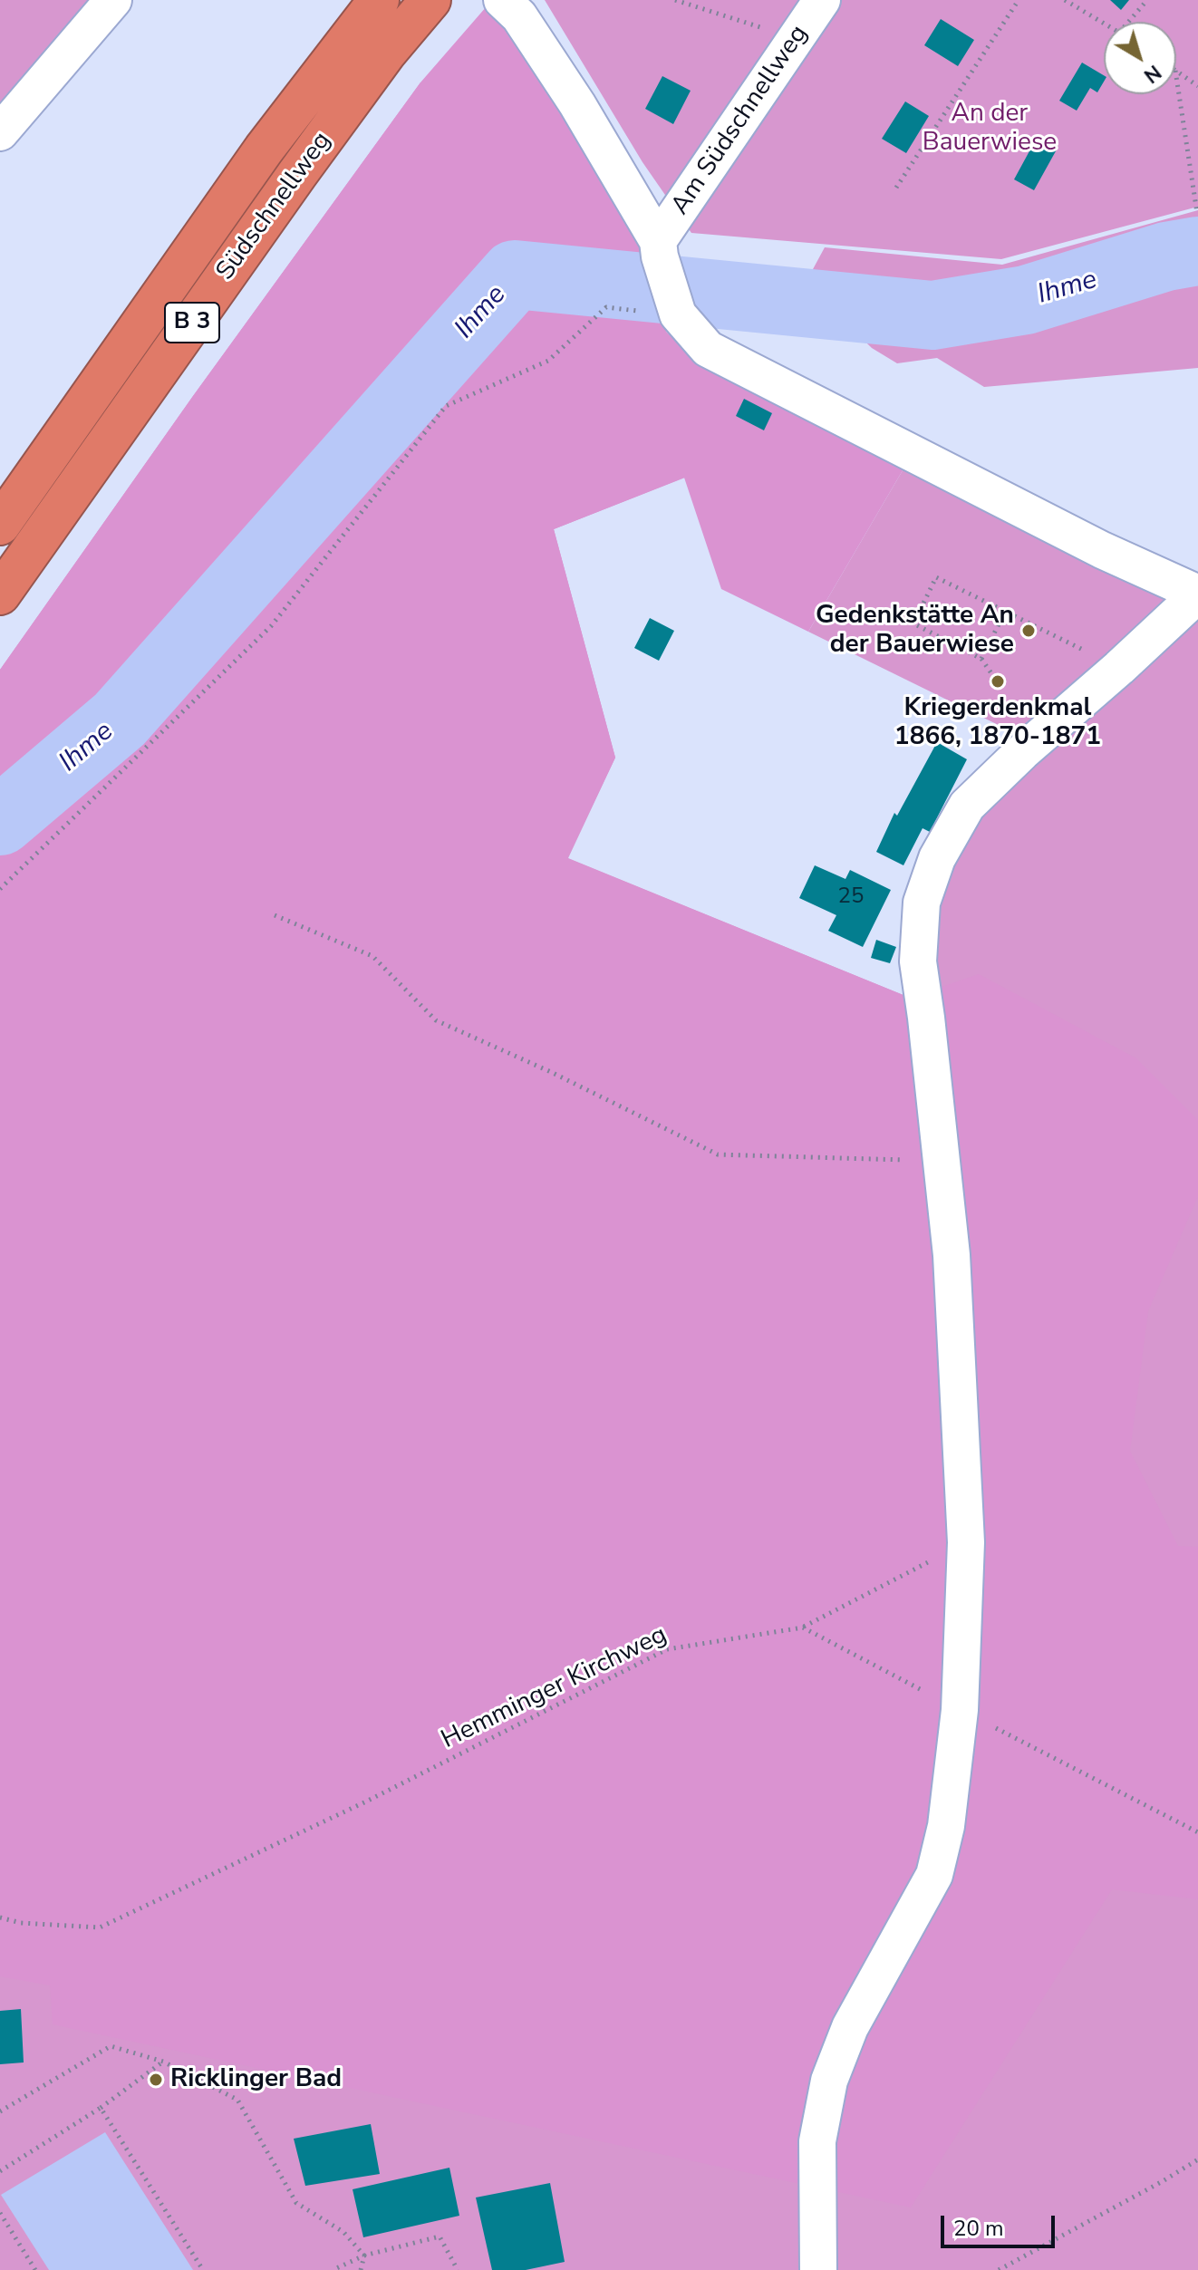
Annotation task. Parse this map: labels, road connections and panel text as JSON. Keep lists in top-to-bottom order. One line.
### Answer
{"streets":{"highway":["Südschnellweg","B 3"],"street":["Am Südschnellweg"],"path":["Hemminger Kirchweg"]},"water":["Ihme"],"parks":["An der Bauerwiese"],"places":["Gedenkstätte An der Bauerwiese","Kriegerdenkmal 1866, 1870-1871","Ricklinger Bad"],"house_numbers":["25"],"scale_bar":"20 m","north":"bottom right"}
